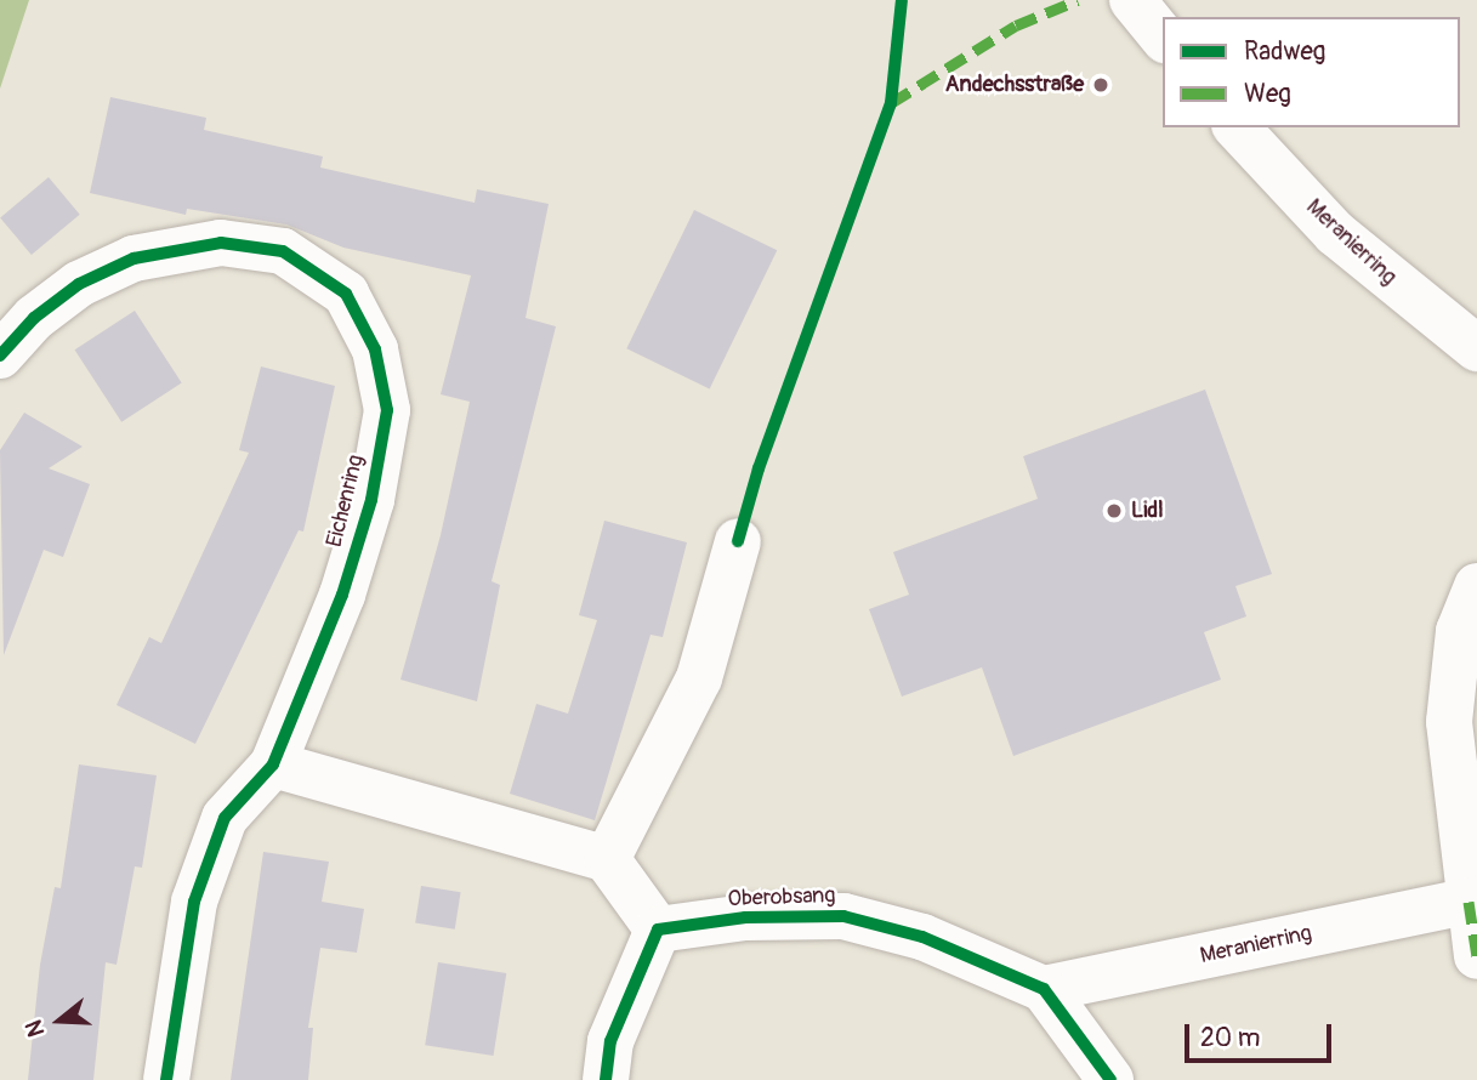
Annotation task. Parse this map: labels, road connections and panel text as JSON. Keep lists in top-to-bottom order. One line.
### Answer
{"streets":{"street":["Meranierring","Eichenring","Oberobsang"]},"crossings":[["Meranierring","Oberobsang"]],"places":["Andechsstraße","Lidl"],"legend":["Radweg","Weg"],"scale_bar":"20 m","north":"left"}
